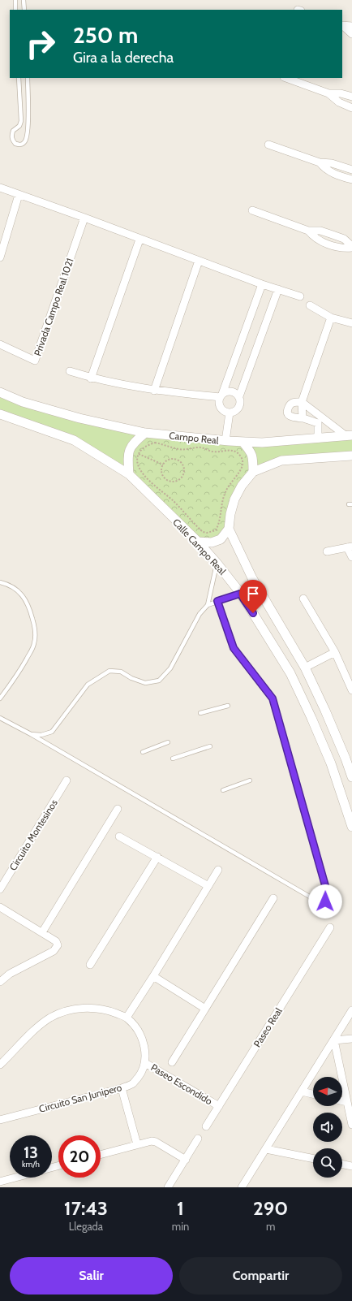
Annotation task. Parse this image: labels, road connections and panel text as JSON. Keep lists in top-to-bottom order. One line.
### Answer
{"streets":{"street":["Privada Campo Real 1021","Campo Real","Calle Campo Real","Circuito Montesinos","Paseo Real","Paseo Escondido","Circuito San Junipero"]},"crossings":[["Paseo Real","Paseo Escondido"],["Paseo Escondido","Circuito San Junipero"]],"north":"left","page":{"turn":["250 m","Gira a la derecha"],"speed":"13 km/h","limit":"20","eta":["17:43","Llegada","1","min","290","m"],"buttons":["Salir","Compartir"]}}
